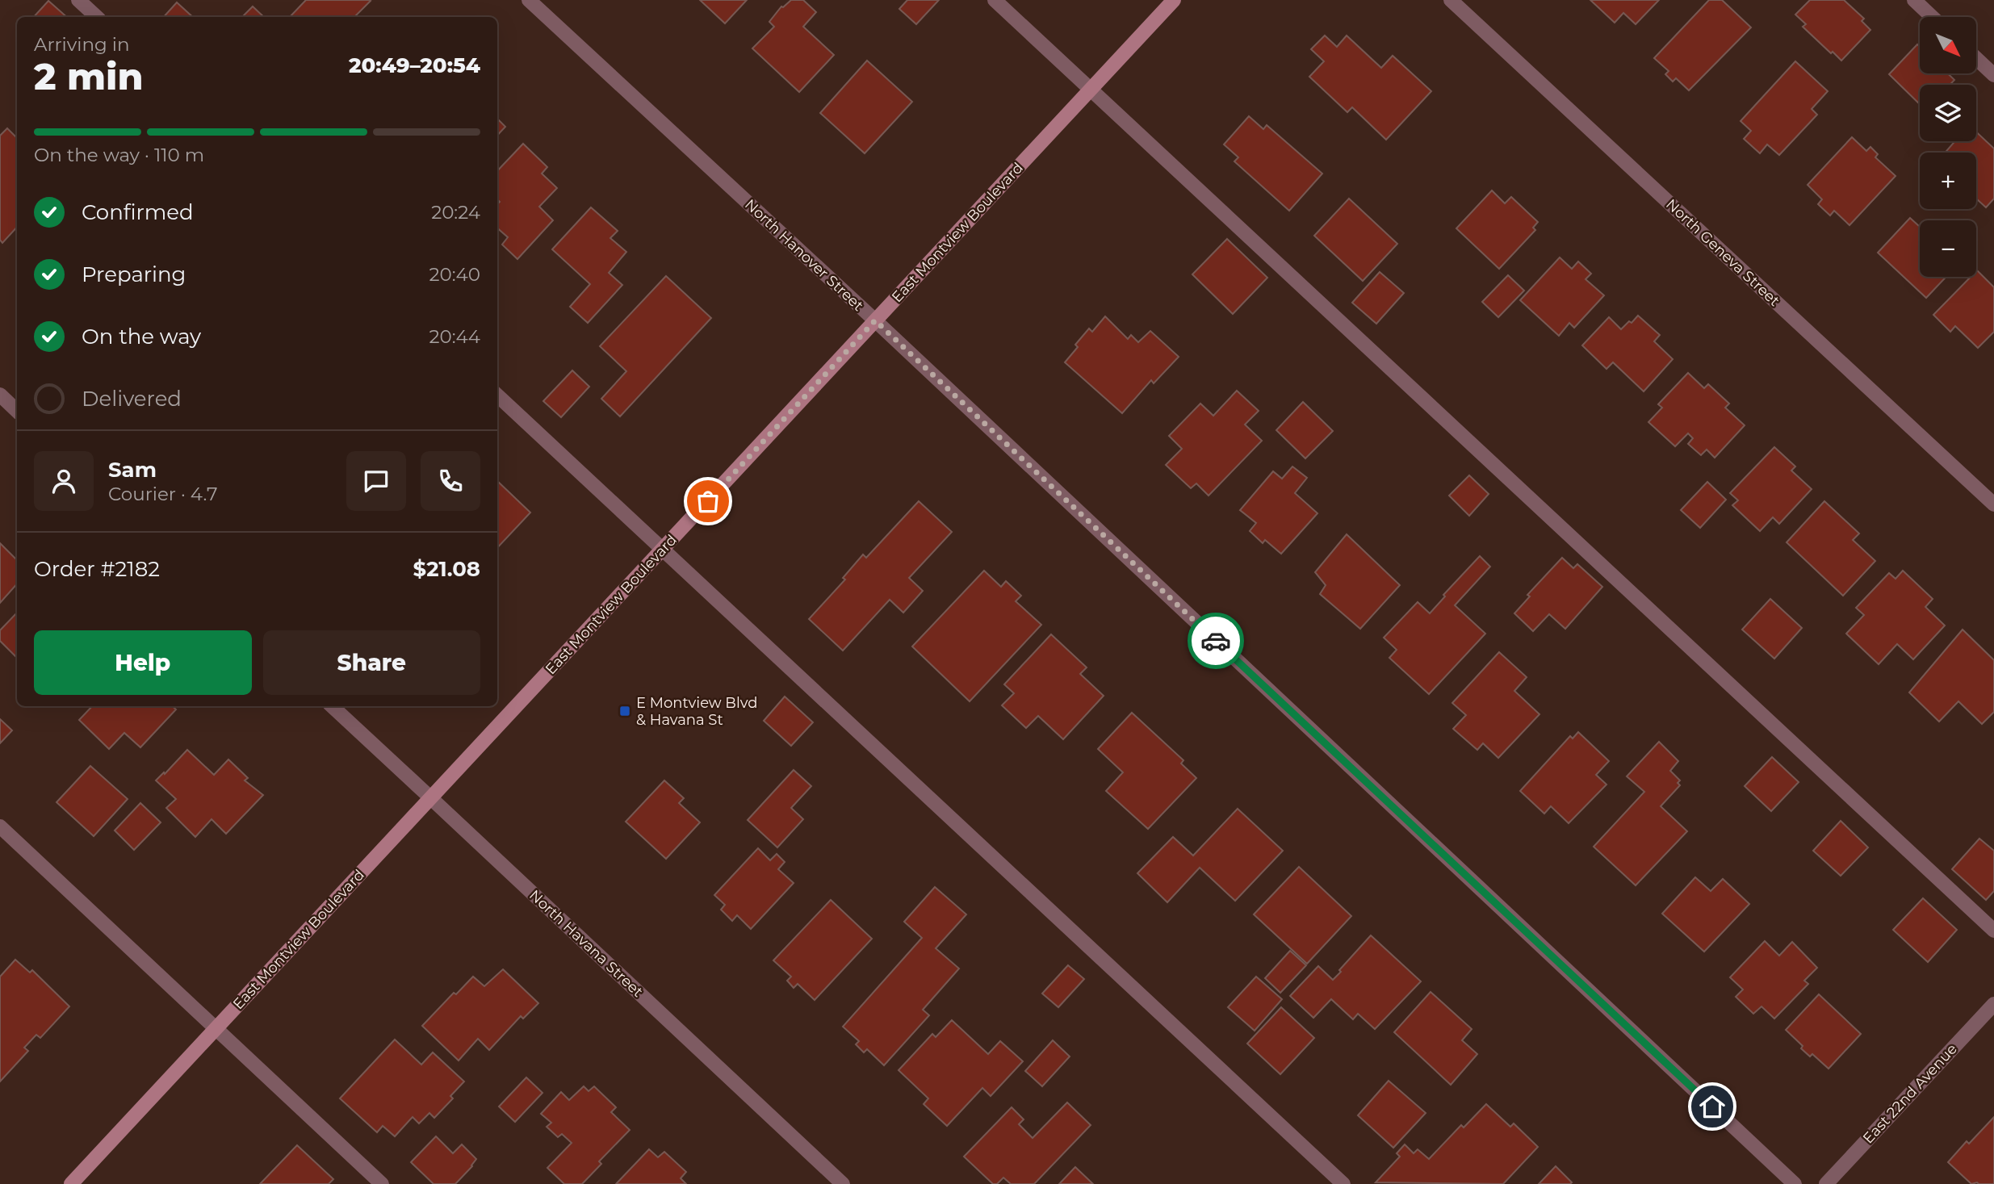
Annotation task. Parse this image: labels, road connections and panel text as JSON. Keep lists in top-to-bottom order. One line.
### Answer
{"streets":{"main road":["East Montview Boulevard"],"street":["North Geneva Street","North Hanover Street","North Havana Street","East 22nd Avenue"]},"crossings":[["East Montview Boulevard","North Hanover Street"],["East Montview Boulevard","North Havana Street"]],"places":{"transit":["E Montview Blvd & Havana St"]},"north":"bottom right","page":{"map_buttons":["+","−"],"heading":["2 min","Arriving in","20:49–20:54"],"panel":["Sam","Courier · 4.7","Order #2182","$21.08"],"bar":"On the way · 110 m","list":[["Confirmed","20:24"],["Preparing","20:40"],["On the way","20:44"],"Delivered"],"buttons":["Help","Share"]}}
